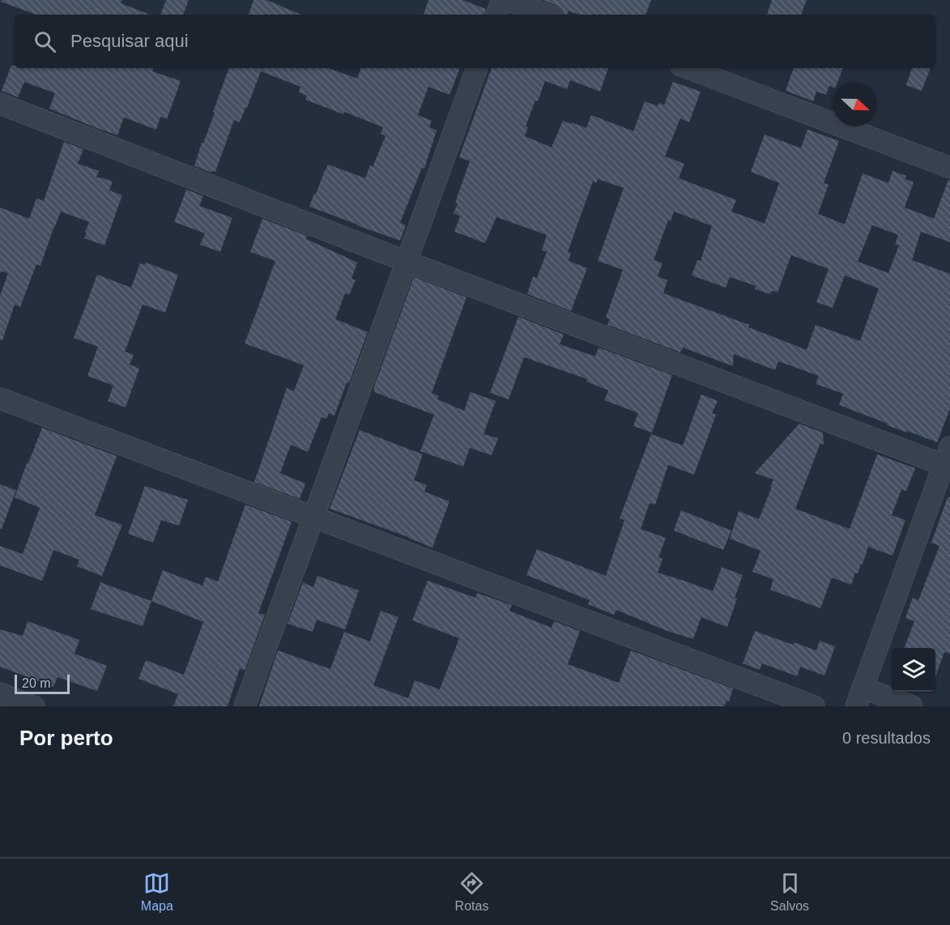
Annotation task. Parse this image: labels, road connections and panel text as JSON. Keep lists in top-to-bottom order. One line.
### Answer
{"scale_bar":"20 m","north":"right","page":{"search":"Pesquisar aqui","scale":"20 m","heading":["Por perto","0 resultados"],"nav":["Mapa","Rotas","Salvos"]}}
